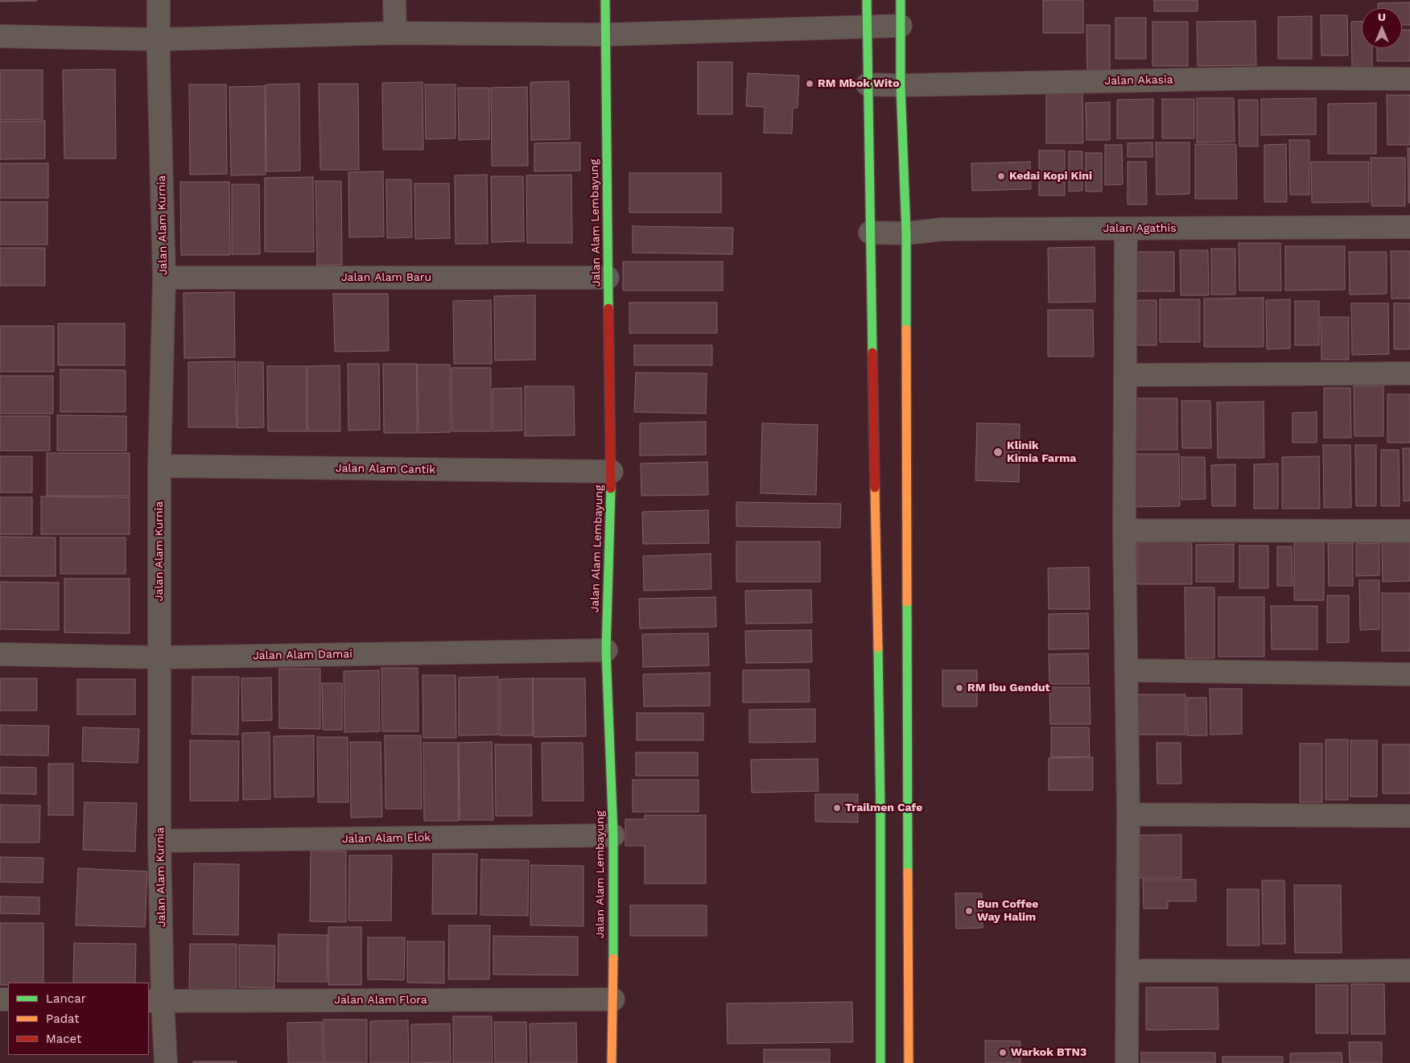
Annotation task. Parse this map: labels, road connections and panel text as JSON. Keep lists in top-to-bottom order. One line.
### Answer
{"streets":{"street":["Jalan Akasia","Jalan Alam Lembayung","Jalan Alam Kurnia","Jalan Agathis","Jalan Alam Baru","Jalan Alam Cantik","Jalan Alam Damai","Jalan Alam Elok","Jalan Alam Flora"]},"crossings":[["Jalan Alam Lembayung","Jalan Alam Baru"],["Jalan Alam Lembayung","Jalan Alam Cantik"],["Jalan Alam Lembayung","Jalan Alam Damai"],["Jalan Alam Lembayung","Jalan Alam Elok"],["Jalan Alam Lembayung","Jalan Alam Flora"],["Jalan Alam Kurnia","Jalan Alam Baru"],["Jalan Alam Kurnia","Jalan Alam Cantik"],["Jalan Alam Kurnia","Jalan Alam Damai"],["Jalan Alam Kurnia","Jalan Alam Elok"],["Jalan Alam Kurnia","Jalan Alam Flora"]],"places":["RM Mbok Wito","Kedai Kopi Kini","Klinik Kimia Farma","RM Ibu Gendut","Trailmen Cafe","Bun Coffee Way Halim","Warkok BTN3"],"legend":["Lancar","Padat","Macet"],"north":"top"}
